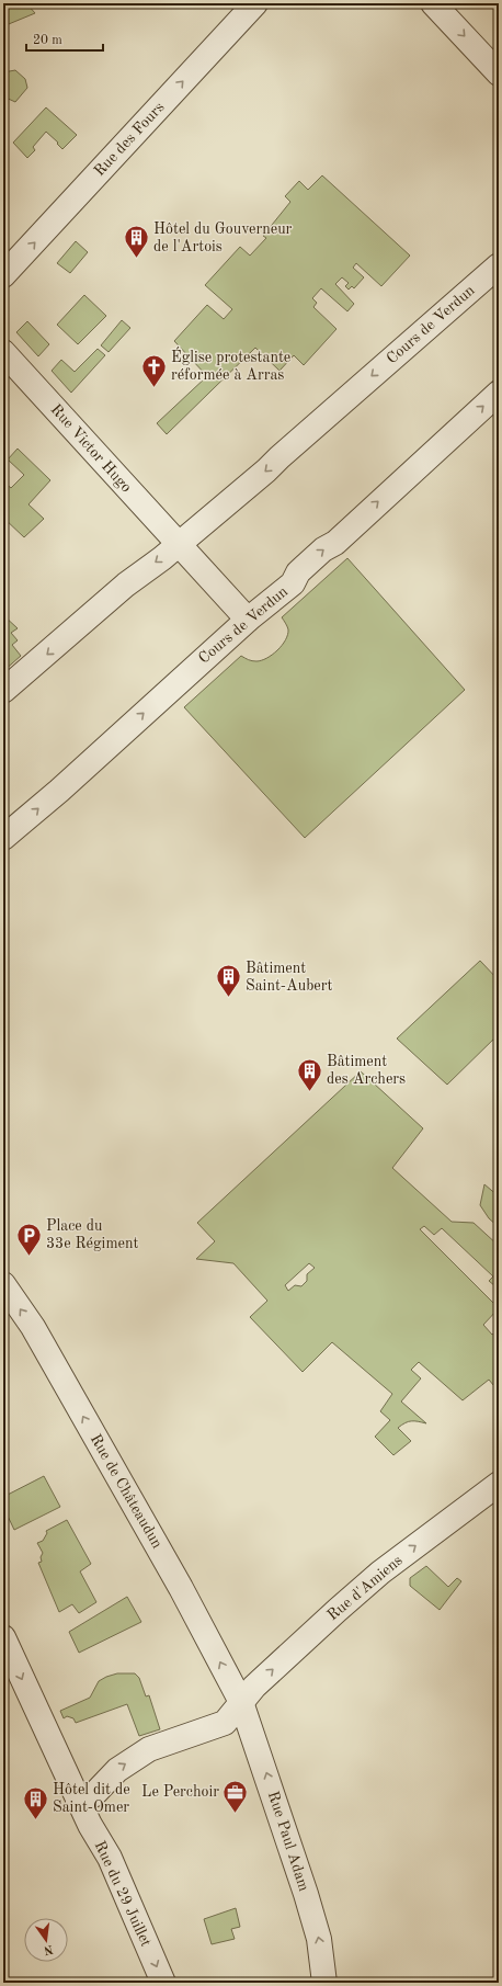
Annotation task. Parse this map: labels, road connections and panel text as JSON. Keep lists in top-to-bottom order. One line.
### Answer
{"streets":{"street":["Rue des Fours","Cours de Verdun","Rue Victor Hugo","Rue de Châteaudun","Rue d'Amiens","Rue Paul Adam","Rue du 29 Juillet"]},"crossings":[["Cours de Verdun","Rue Victor Hugo"],["Rue de Châteaudun","Rue d'Amiens"],["Rue de Châteaudun","Rue Paul Adam"],["Rue d'Amiens","Rue Paul Adam"],["Rue d'Amiens","Rue du 29 Juillet"]],"one_way":["Rue des Fours","Rue de Châteaudun","Rue d'Amiens","Rue Paul Adam","Rue du 29 Juillet"],"places":{"building":["Hôtel du Gouverneur de l'Artois","Bâtiment Saint-Aubert","Bâtiment des Archers","Hôtel dit de Saint-Omer"],"church":["Église protestante réformée à Arras"],"parking":["Place du 33e Régiment"],"office":["Le Perchoir"]},"scale_bar":"20 m","north":"bottom"}
